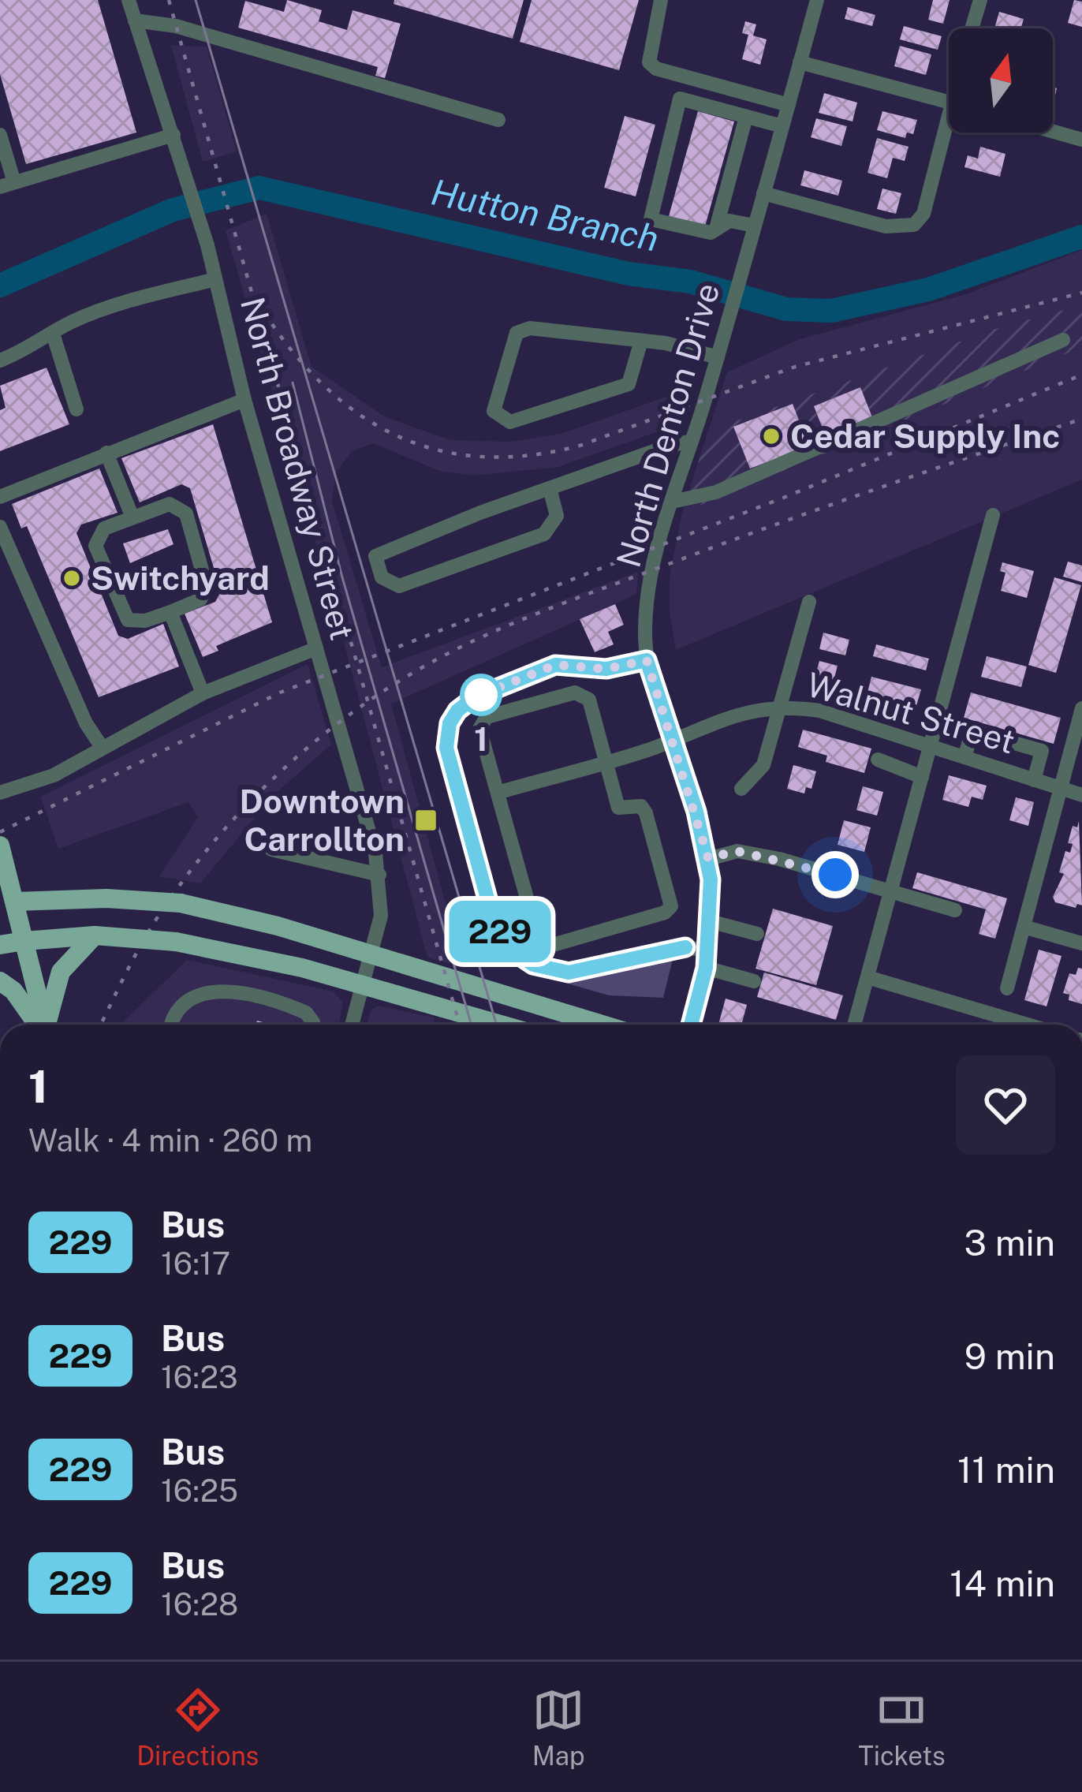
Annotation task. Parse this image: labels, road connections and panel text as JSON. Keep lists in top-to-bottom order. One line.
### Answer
{"streets":{"street":["North Denton Drive","North Broadway Street","Walnut Street"]},"crossings":[["North Denton Drive","Walnut Street"]],"water":["Hutton Branch"],"places":{"other":["Cedar Supply Inc","Switchyard","1"],"transit":["Downtown Carrollton"]},"lines":["bus line 229"],"north":"top","page":{"on_map":"229","heading":["1","Walk · 4 min · 260 m"],"list":[{"mark":"229","name":"Bus","note":"16:17","value":"3 min"},{"mark":"229","name":"Bus","note":"16:23","value":"9 min"},{"mark":"229","name":"Bus","note":"16:25","value":"11 min"},{"mark":"229","name":"Bus","note":"16:28","value":"14 min"}],"tabs":["Directions","Map","Tickets"]}}
